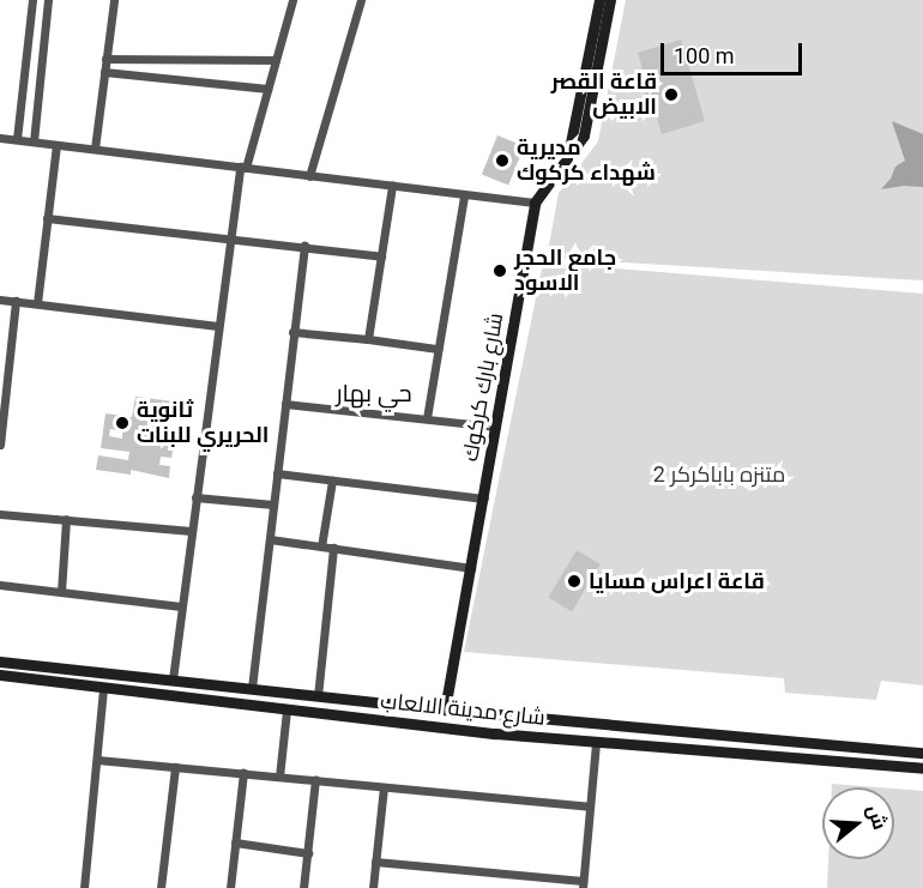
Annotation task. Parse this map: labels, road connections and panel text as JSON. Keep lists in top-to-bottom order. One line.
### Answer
{"streets":{"main road":["شارع بارك كركوك","شارع مدينة الالعاب"]},"crossings":[["شارع بارك كركوك","شارع مدينة الالعاب"]],"districts":["حي بهار"],"parks":["متنزه باباكركر 2"],"places":["قاعة القصر الابيض","مديرية شهداء كركوك","جامع الحجر الاسود","ثانوية الحريري للبنات","قاعة اعراس مسايا"],"scale_bar":"100 m","north":"right"}
